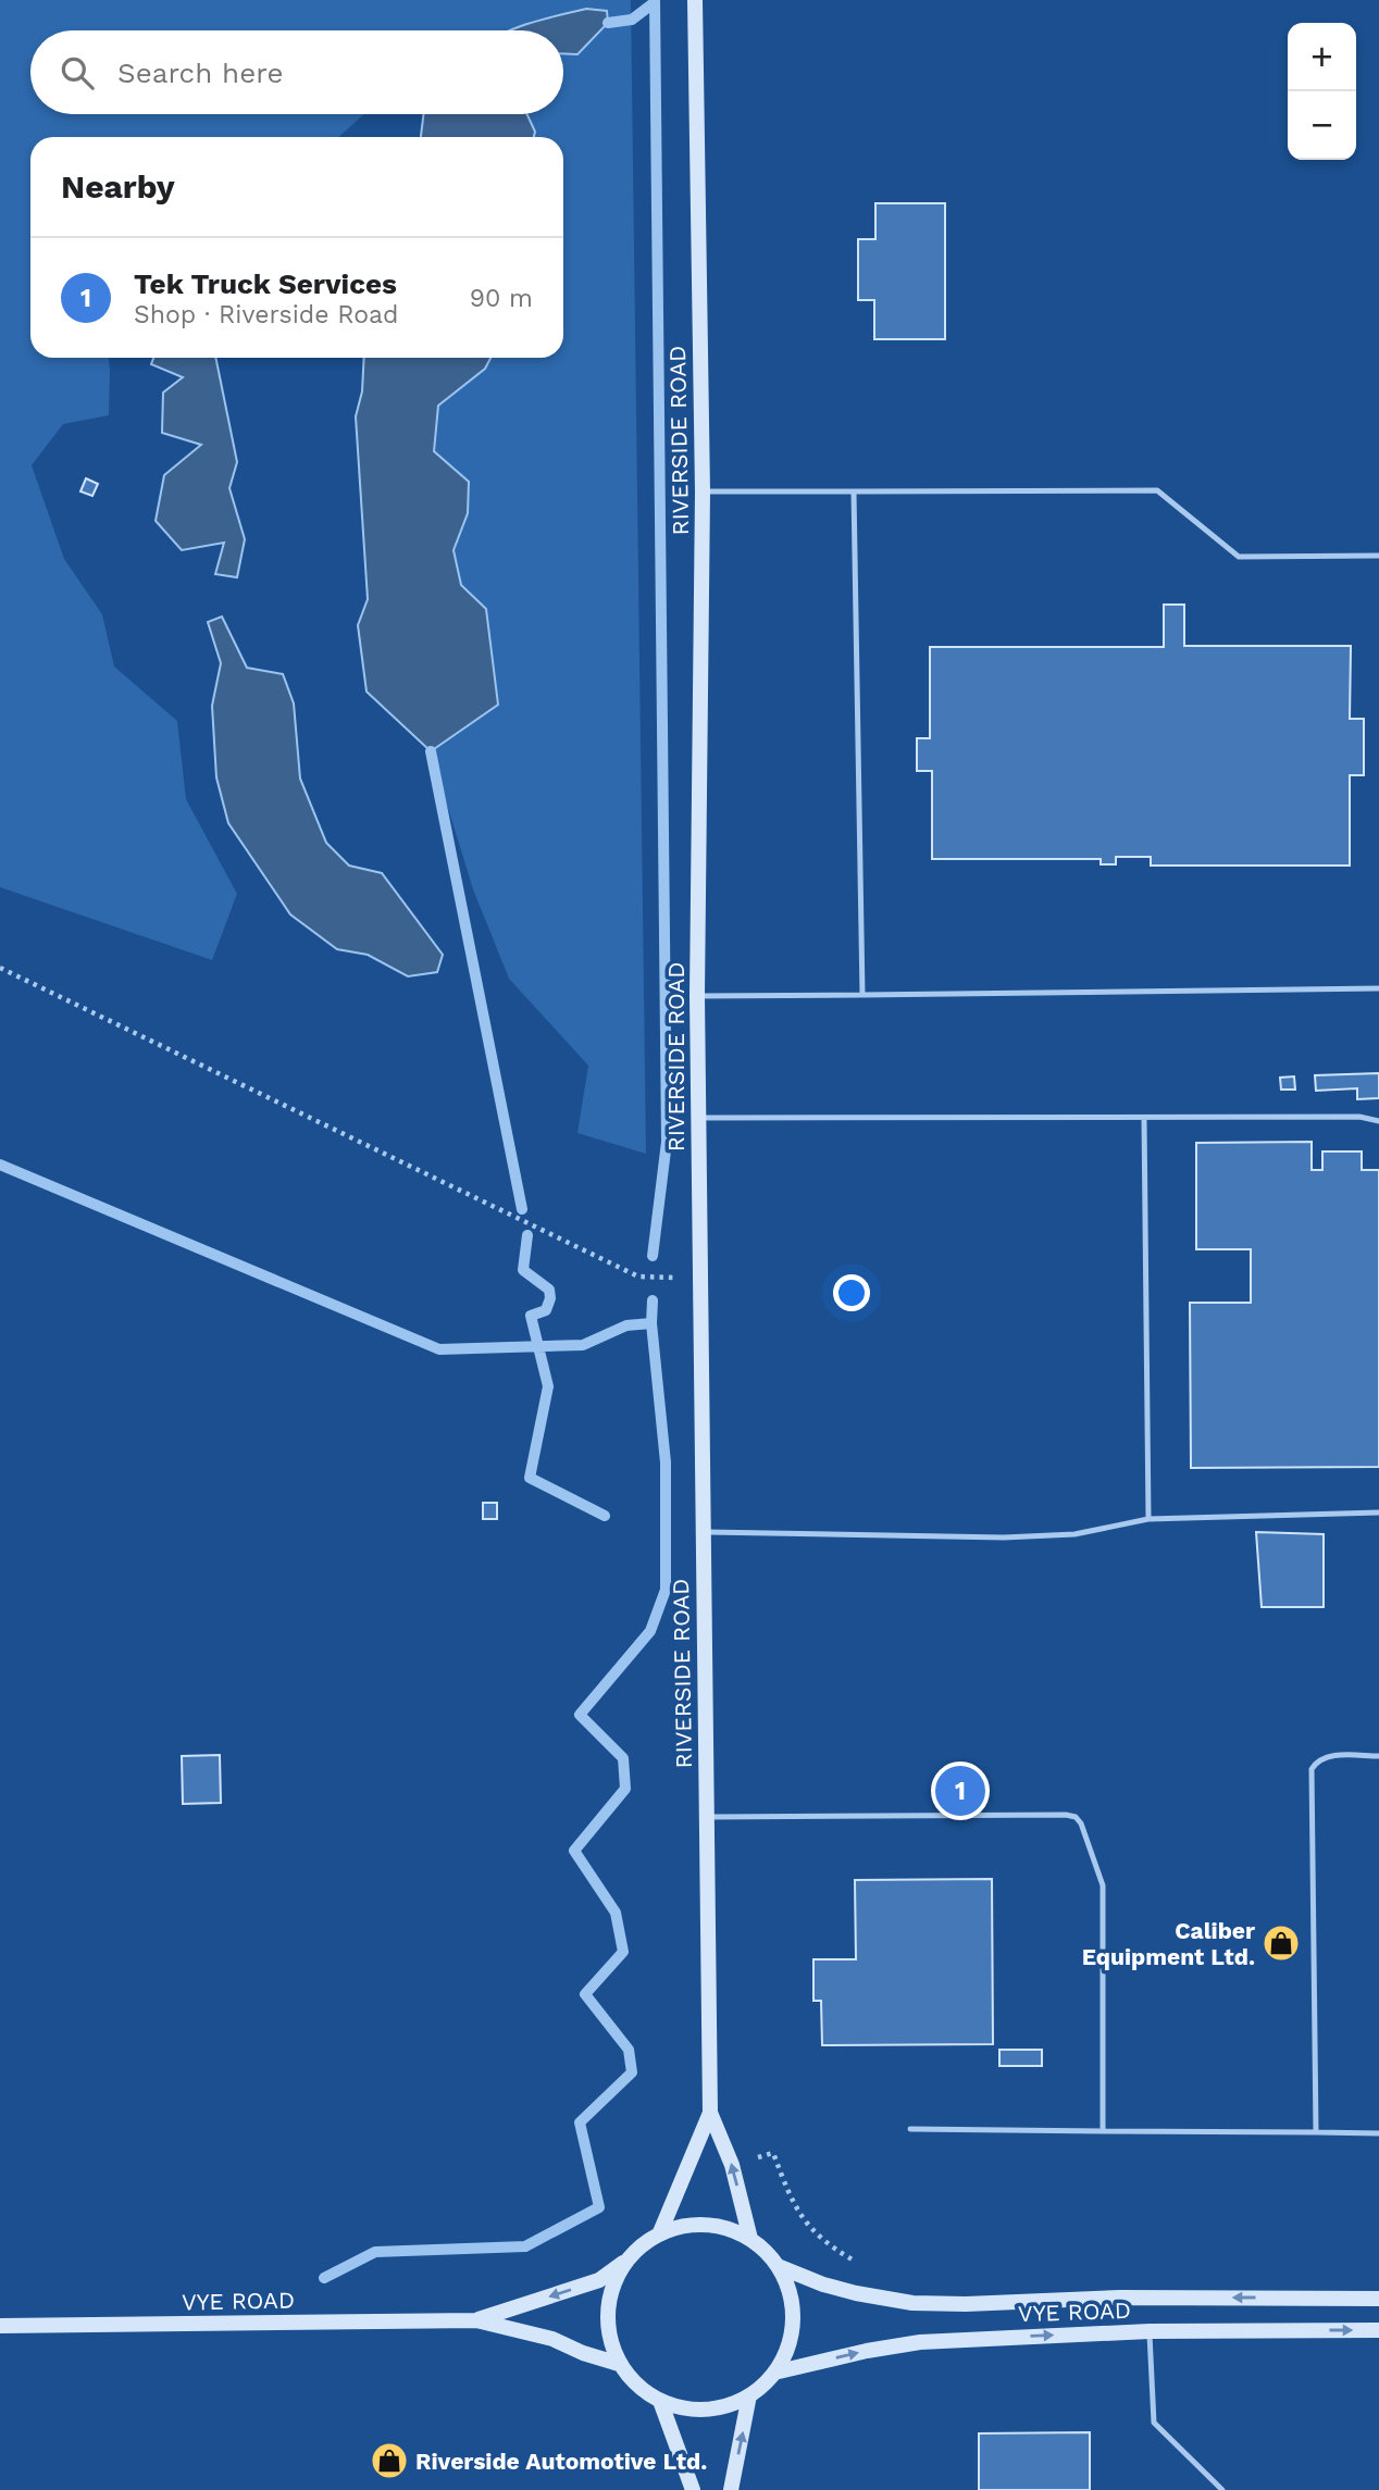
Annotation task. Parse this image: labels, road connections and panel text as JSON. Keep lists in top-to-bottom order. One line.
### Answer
{"streets":{"main road":["RIVERSIDE ROAD","VYE ROAD"]},"crossings":[["RIVERSIDE ROAD","VYE ROAD"]],"places":{"shop":["Caliber Equipment Ltd.","Riverside Automotive Ltd."]},"page":{"map_buttons":["+","−"],"search":"Search here","heading":"Nearby","list":[{"mark":"1","name":"Tek Truck Services","note":"Shop · Riverside Road","value":"90 m"}],"pins":"1"}}
